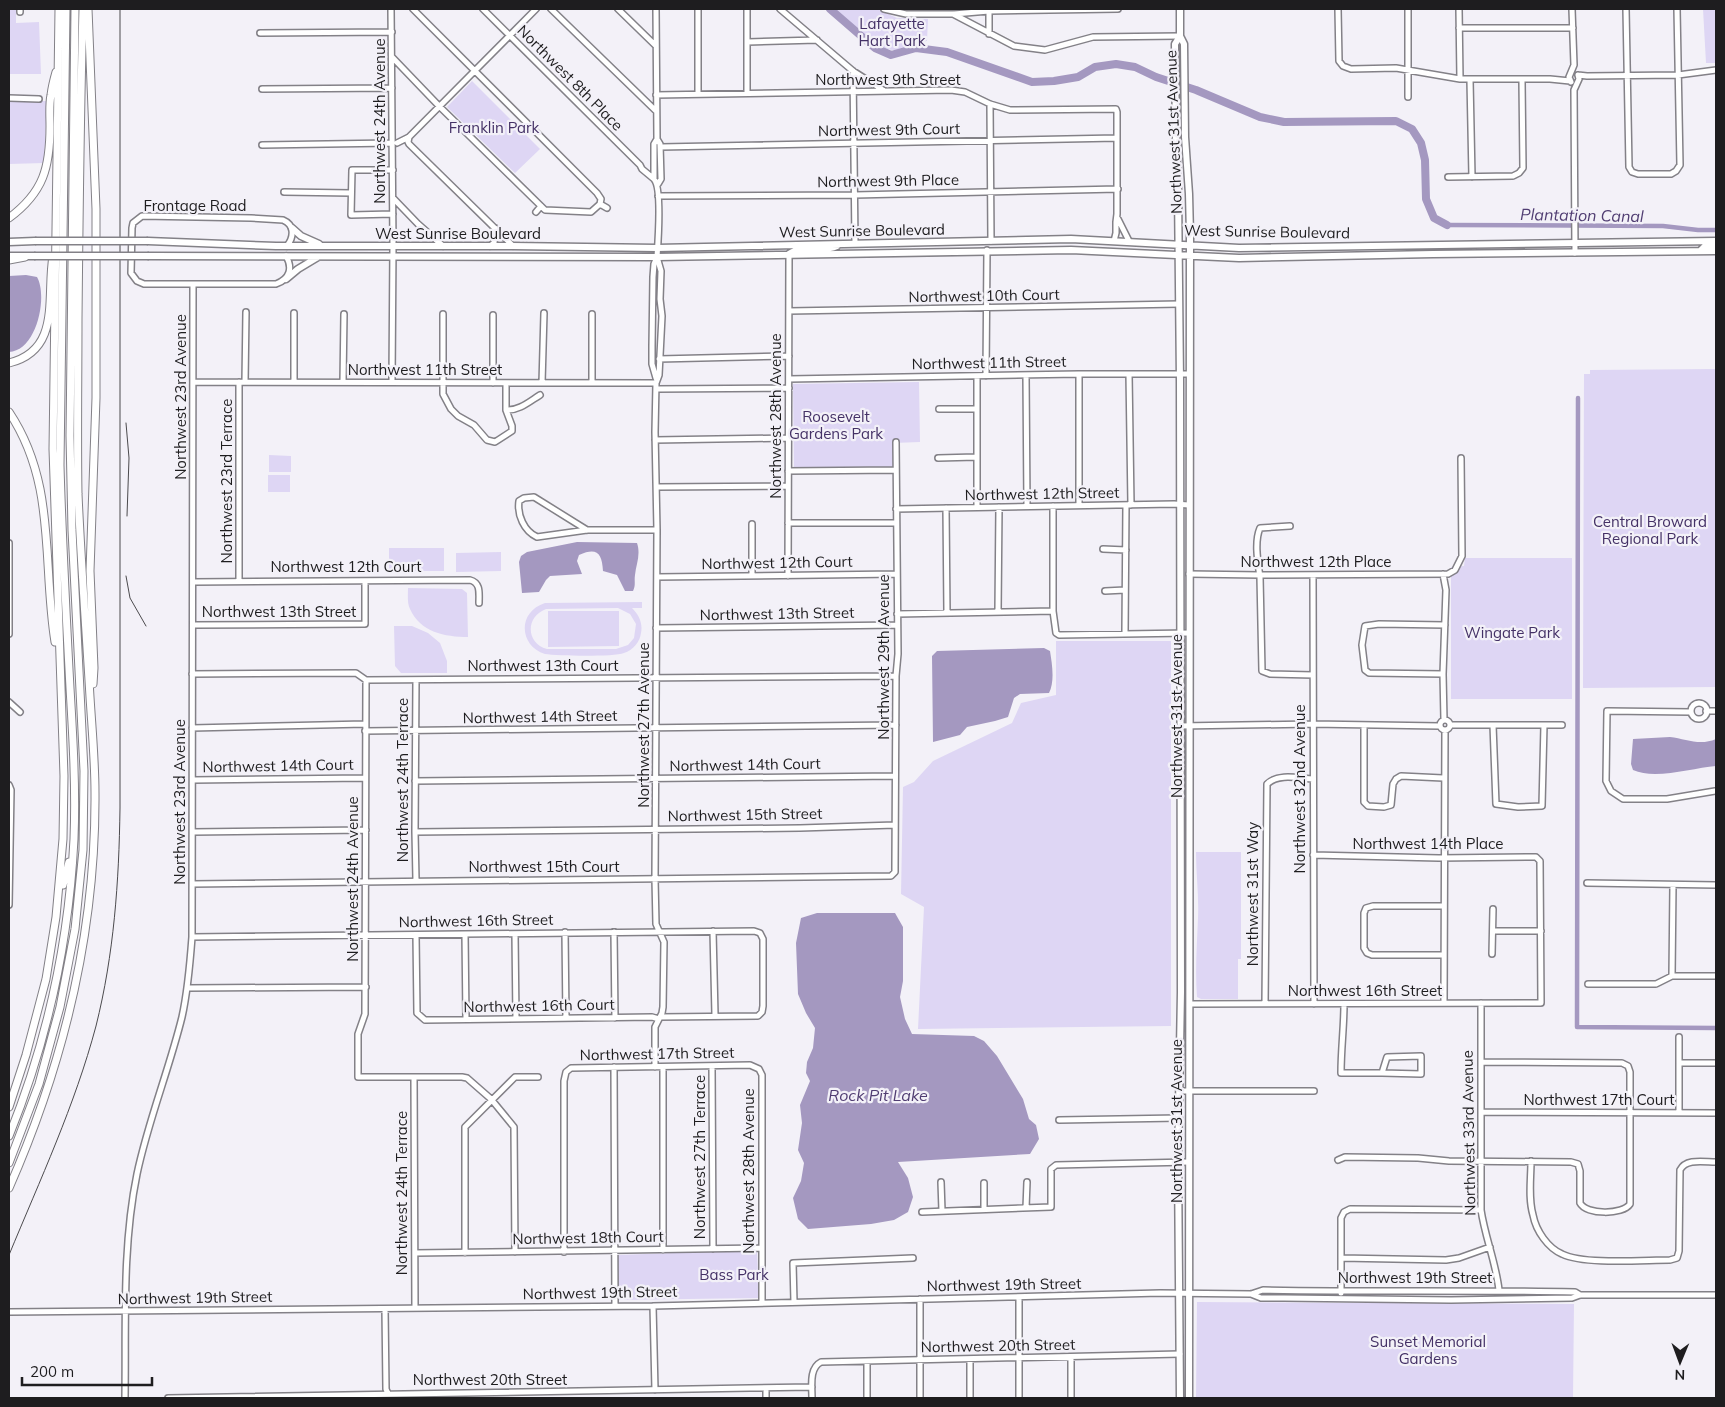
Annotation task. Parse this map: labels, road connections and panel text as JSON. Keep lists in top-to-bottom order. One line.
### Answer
{"streets":{"main road":["Northwest 31st Avenue","West Sunrise Boulevard"],"street":["Northwest 8th Place","Northwest 9th Street","Northwest 24th Avenue","Northwest 9th Court","Northwest 9th Place","Frontage Road","Northwest 10th Court","Northwest 11th Street","Northwest 23rd Avenue","Northwest 28th Avenue","Northwest 23rd Terrace","Northwest 12th Street","Northwest 12th Place","Northwest 12th Court","Northwest 13th Street","Northwest 29th Avenue","Northwest 13th Court","Northwest 14th Street","Northwest 27th Avenue","Northwest 14th Court","Northwest 24th Terrace","Northwest 32nd Avenue","Northwest 15th Street","Northwest 14th Place","Northwest 15th Court","Northwest 31st Way","Northwest 16th Street","Northwest 16th Court","Northwest 17th Street","Northwest 17th Court","Northwest 33rd Avenue","Northwest 27th Terrace","Northwest 18th Court","Northwest 19th Street","Northwest 20th Street"]},"crossings":[["Northwest 8th Place","Northwest 27th Avenue"],["Northwest 9th Street","Northwest 9th Court"],["Northwest 9th Street","Northwest 27th Avenue"],["Northwest 24th Avenue","West Sunrise Boulevard"],["Northwest 24th Avenue","Northwest 11th Street"],["Northwest 24th Avenue","Northwest 13th Court"],["Northwest 24th Avenue","Northwest 14th Street"],["Northwest 24th Avenue","Northwest 14th Court"],["Northwest 24th Avenue","Northwest 24th Terrace"],["Northwest 24th Avenue","Northwest 15th Court"],["Northwest 24th Avenue","Northwest 16th Street"],["Northwest 9th Court","Northwest 27th Avenue"],["Northwest 31st Avenue","West Sunrise Boulevard"],["Northwest 31st Avenue","Northwest 10th Court"],["Northwest 31st Avenue","Northwest 11th Street"],["Northwest 31st Avenue","Northwest 12th Street"],["Northwest 31st Avenue","Northwest 12th Place"],["Northwest 31st Avenue","Northwest 16th Street"],["Northwest 31st Avenue","Northwest 19th Street"],["Northwest 31st Avenue","Northwest 20th Street"],["Northwest 9th Place","Northwest 27th Avenue"],["Frontage Road","Northwest 23rd Avenue"],["West Sunrise Boulevard","Northwest 28th Avenue"],["West Sunrise Boulevard","Northwest 27th Avenue"],["Northwest 10th Court","Northwest 28th Avenue"],["Northwest 11th Street","Northwest 23rd Avenue"],["Northwest 11th Street","Northwest 28th Avenue"],["Northwest 11th Street","Northwest 23rd Terrace"],["Northwest 11th Street","Northwest 27th Avenue"],["Northwest 23rd Avenue","Northwest 12th Court"],["Northwest 23rd Avenue","Northwest 13th Street"],["Northwest 23rd Avenue","Northwest 13th Court"],["Northwest 23rd Avenue","Northwest 14th Court"],["Northwest 23rd Avenue","Northwest 15th Court"],["Northwest 23rd Avenue","Northwest 16th Street"],["Northwest 23rd Avenue","Northwest 19th Street"],["Northwest 28th Avenue","Northwest 12th Court"],["Northwest 28th Avenue","Northwest 17th Street"],["Northwest 28th Avenue","Northwest 18th Court"],["Northwest 28th Avenue","Northwest 19th Street"],["Northwest 23rd Terrace","Northwest 12th Court"],["Northwest 12th Street","Northwest 29th Avenue"],["Northwest 12th Place","Northwest 32nd Avenue"],["Northwest 12th Court","Northwest 13th Street"],["Northwest 12th Court","Northwest 29th Avenue"],["Northwest 12th Court","Northwest 27th Avenue"],["Northwest 13th Street","Northwest 29th Avenue"],["Northwest 13th Street","Northwest 27th Avenue"],["Northwest 29th Avenue","Northwest 13th Court"],["Northwest 29th Avenue","Northwest 14th Street"],["Northwest 29th Avenue","Northwest 14th Court"],["Northwest 29th Avenue","Northwest 15th Street"],["Northwest 29th Avenue","Northwest 15th Court"],["Northwest 13th Court","Northwest 27th Avenue"],["Northwest 13th Court","Northwest 24th Terrace"],["Northwest 14th Street","Northwest 27th Avenue"],["Northwest 14th Street","Northwest 24th Terrace"],["Northwest 27th Avenue","Northwest 14th Court"],["Northwest 27th Avenue","Northwest 15th Street"],["Northwest 27th Avenue","Northwest 15th Court"],["Northwest 27th Avenue","Northwest 16th Street"],["Northwest 27th Avenue","Northwest 16th Court"],["Northwest 27th Avenue","Northwest 17th Street"],["Northwest 14th Court","Northwest 24th Terrace"],["Northwest 24th Terrace","Northwest 15th Street"],["Northwest 24th Terrace","Northwest 15th Court"],["Northwest 24th Terrace","Northwest 18th Court"],["Northwest 24th Terrace","Northwest 19th Street"],["Northwest 32nd Avenue","Northwest 14th Place"],["Northwest 32nd Avenue","Northwest 31st Way"],["Northwest 32nd Avenue","Northwest 16th Street"],["Northwest 14th Place","Northwest 16th Street"],["Northwest 31st Way","Northwest 16th Street"],["Northwest 16th Street","Northwest 16th Court"],["Northwest 16th Street","Northwest 33rd Avenue"],["Northwest 17th Street","Northwest 27th Terrace"],["Northwest 17th Street","Northwest 18th Court"],["Northwest 17th Court","Northwest 33rd Avenue"],["Northwest 33rd Avenue","Northwest 19th Street"],["Northwest 27th Terrace","Northwest 18th Court"]],"water":["Plantation Canal","Rock Pit Lake"],"parks":["Lafayette Hart Park","Franklin Park","Roosevelt Gardens Park","Central Broward Regional Park","Wingate Park","Bass Park","Sunset Memorial Gardens"],"scale_bar":"200 m","north":"bottom"}
